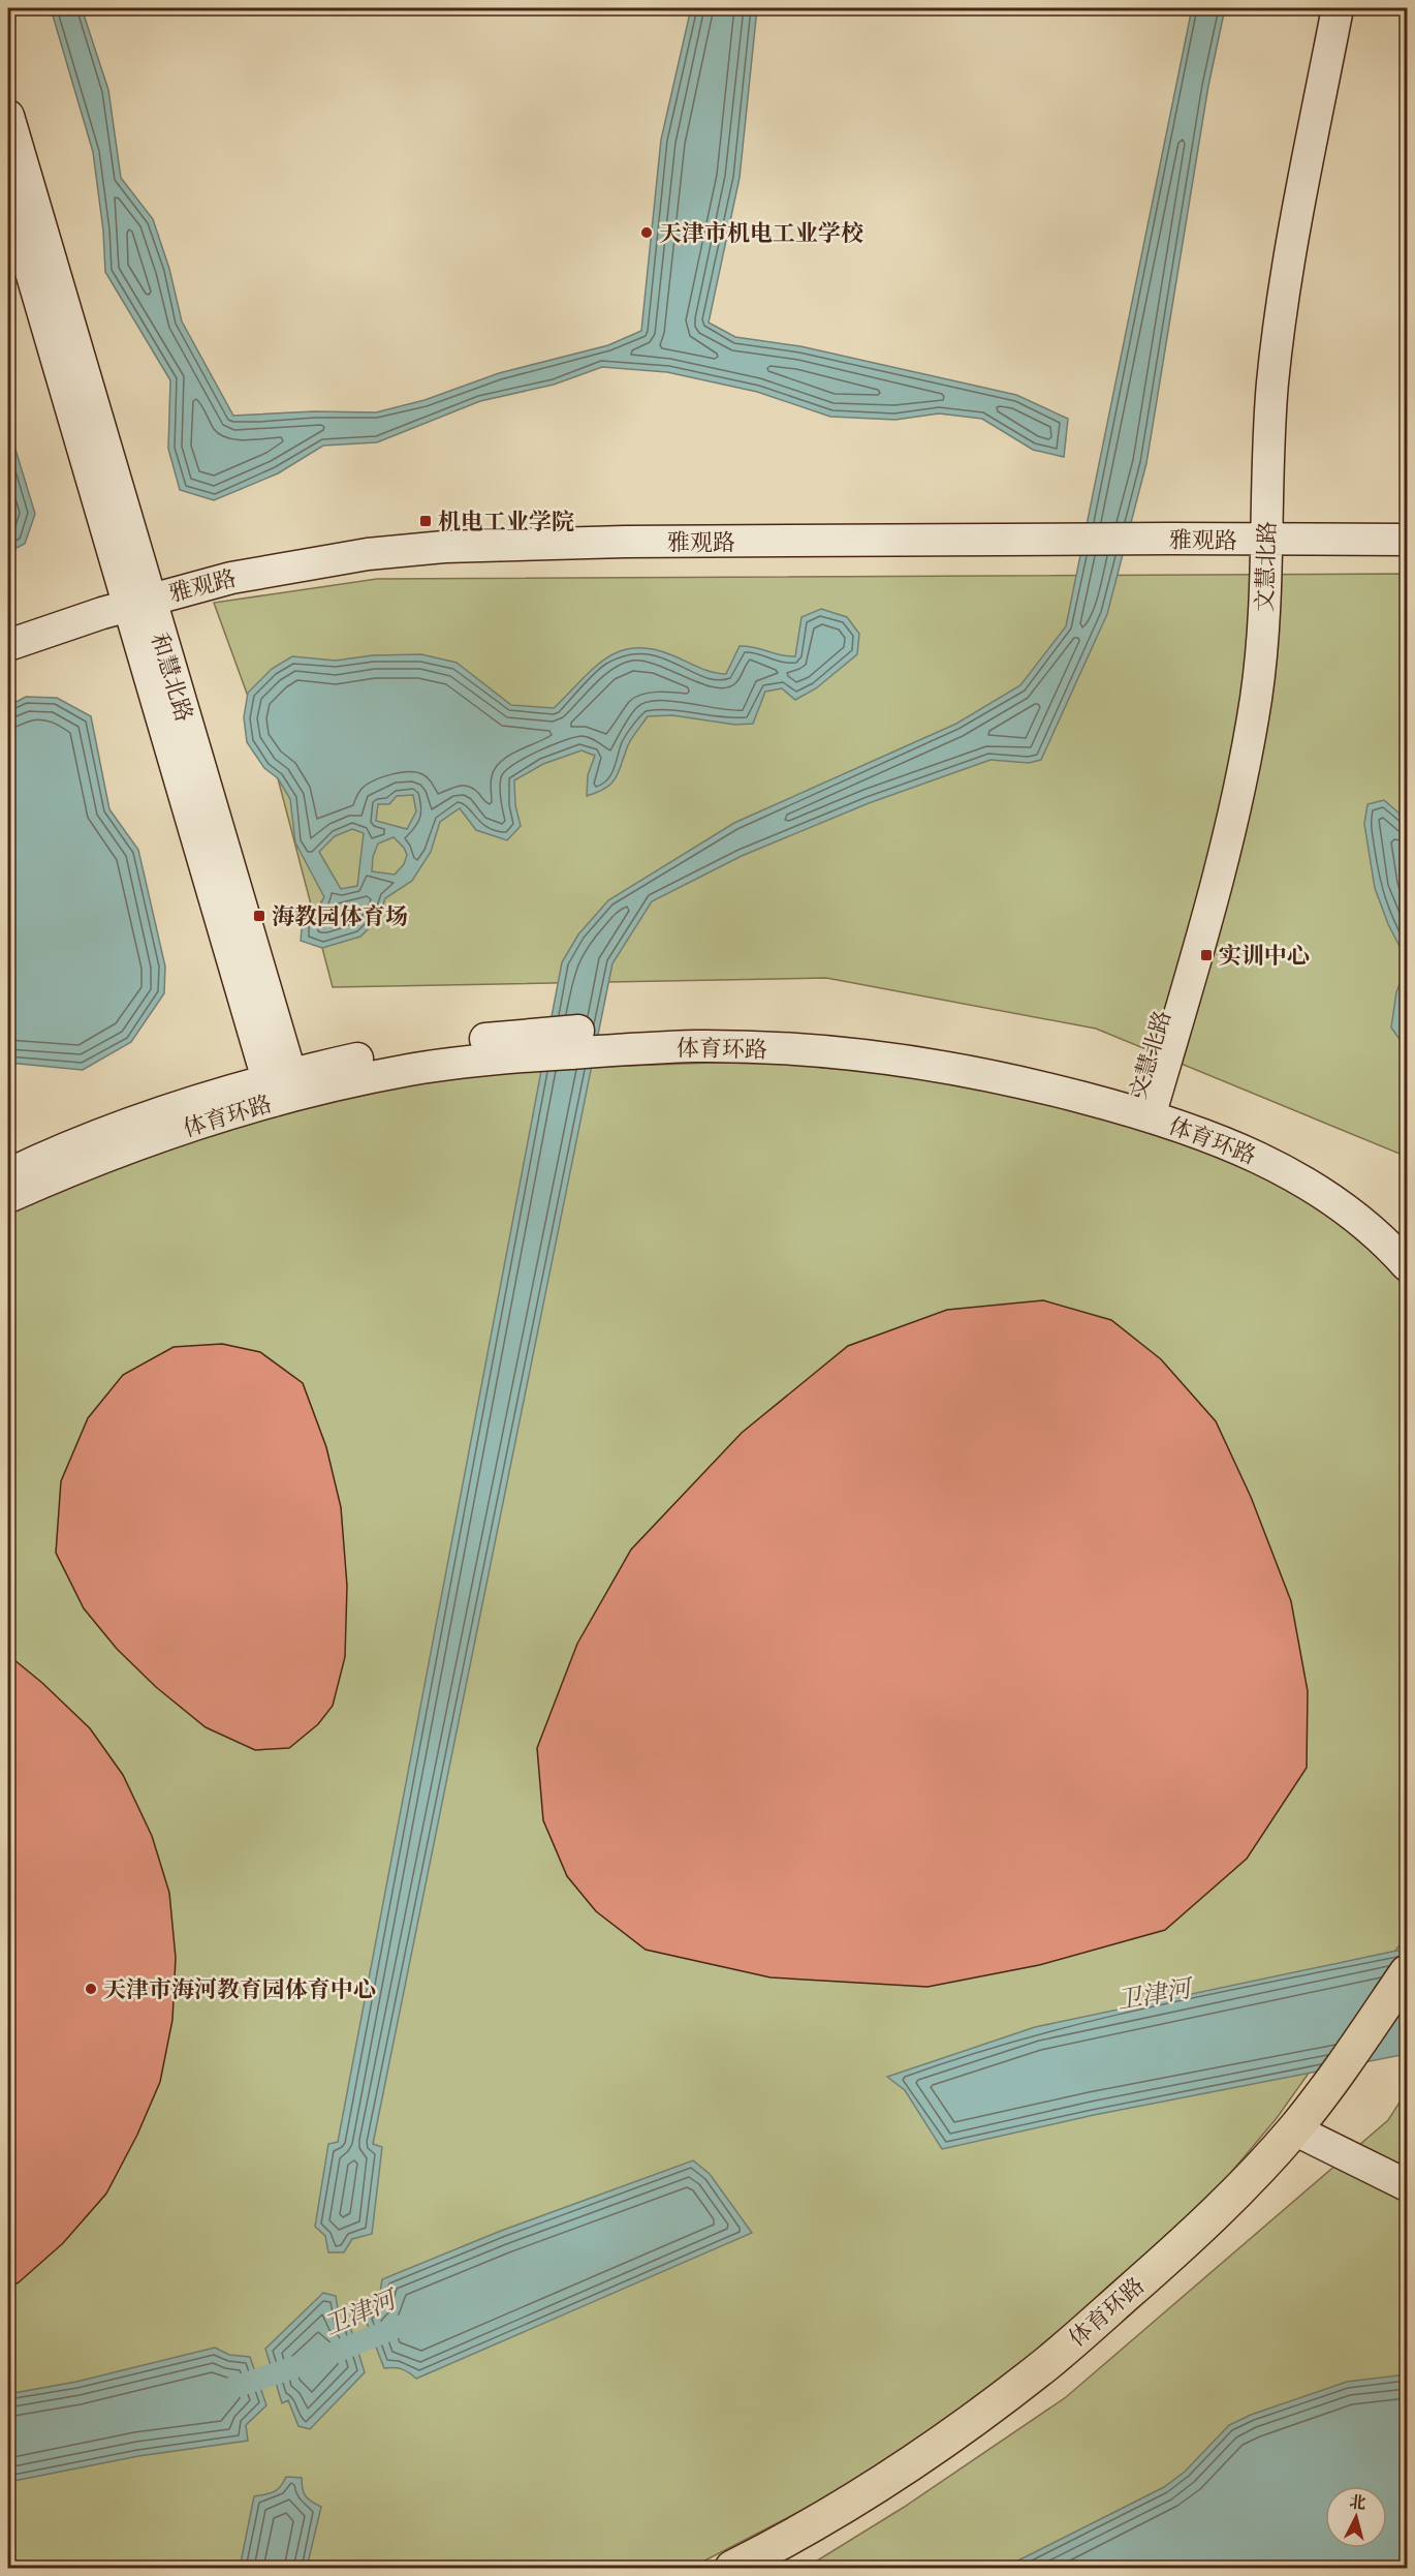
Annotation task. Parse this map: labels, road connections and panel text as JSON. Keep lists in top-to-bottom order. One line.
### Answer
{"streets":{"main road":["雅观路","文慧北路","和慧北路","体育环路"]},"crossings":[["雅观路","文慧北路"],["雅观路","和慧北路"],["文慧北路","体育环路"],["和慧北路","体育环路"]],"water":["卫津河"],"places":{"other":["天津市机电工业学校","天津市海河教育园体育中心"],"transit":["机电工业学院","海教园体育场","实训中心"]},"north":"top"}
